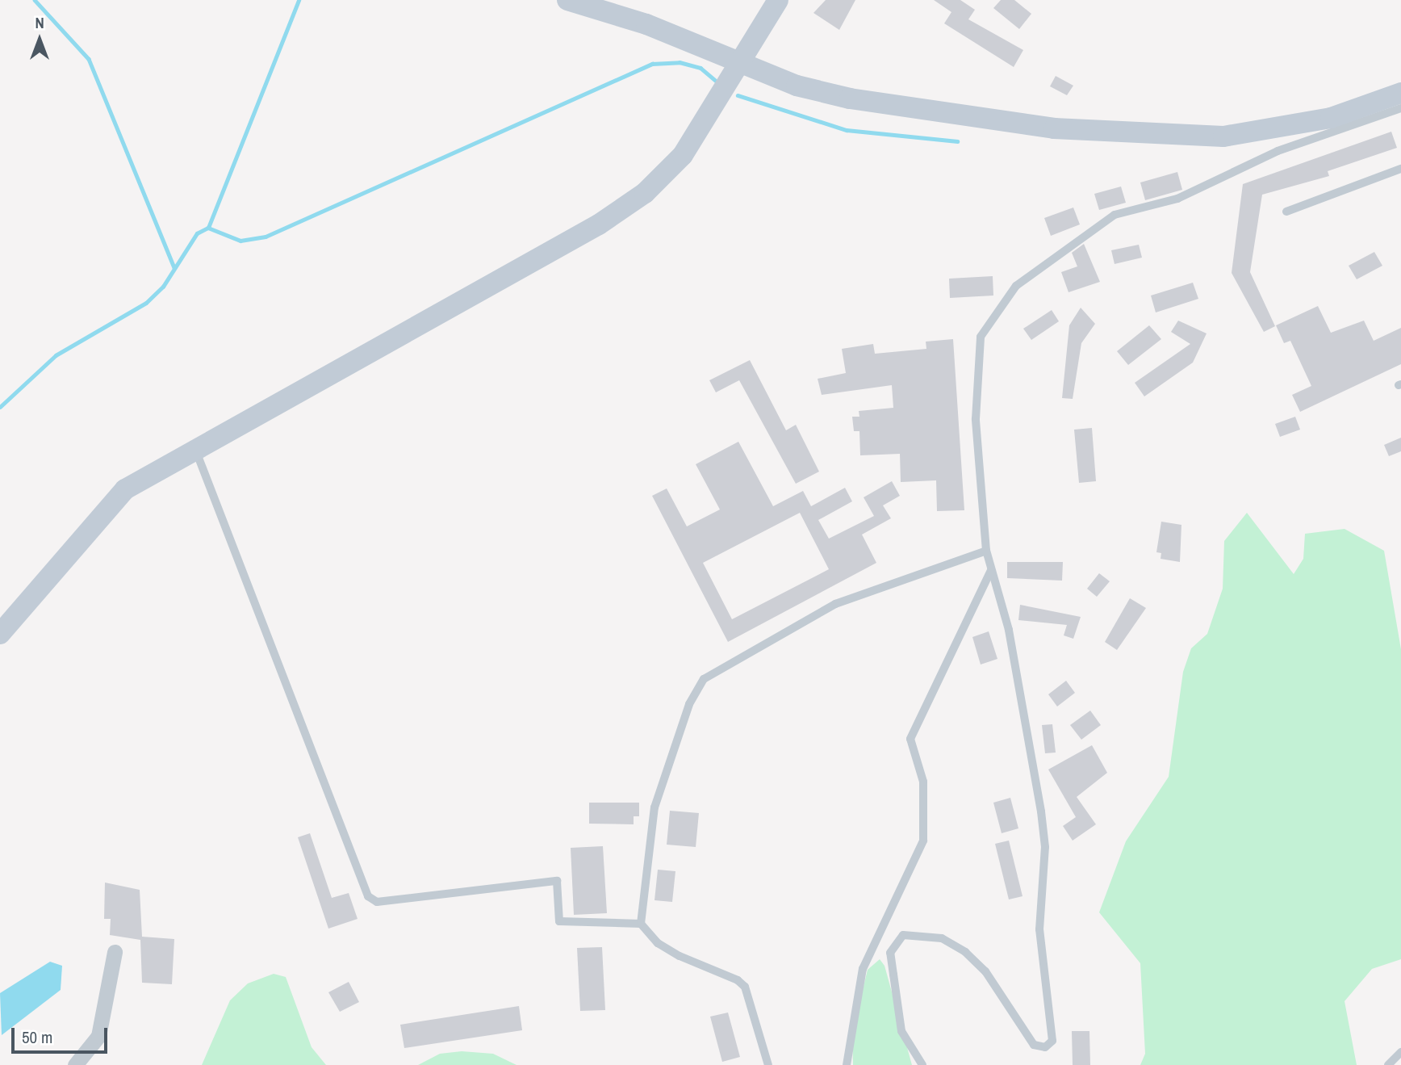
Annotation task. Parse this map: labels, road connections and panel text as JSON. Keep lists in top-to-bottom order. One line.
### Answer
{"scale_bar":"50 m","north":"top"}
